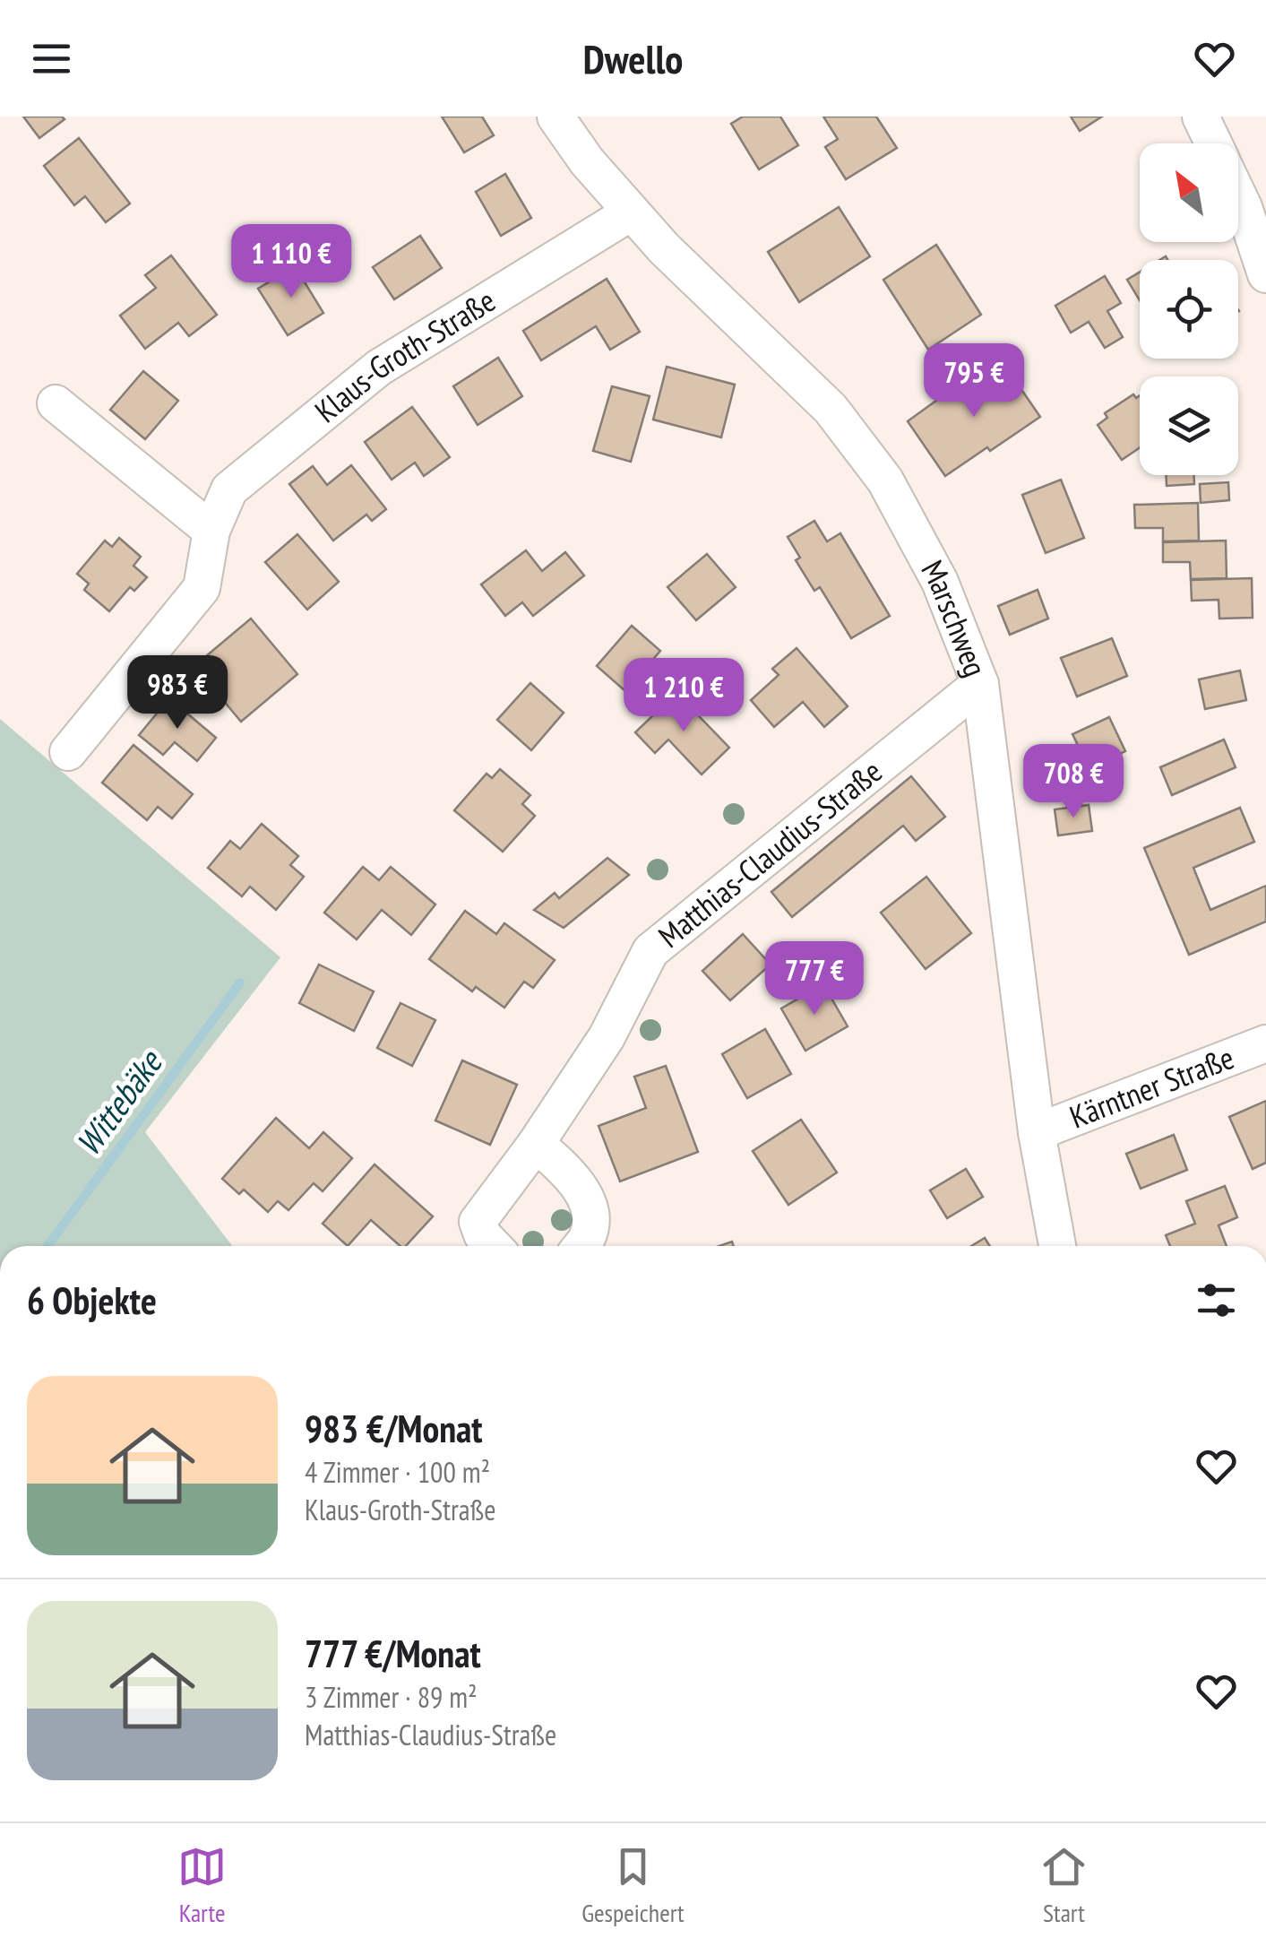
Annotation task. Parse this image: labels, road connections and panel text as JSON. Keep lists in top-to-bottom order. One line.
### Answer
{"streets":{"street":["Klaus-Groth-Straße","Marschweg","Matthias-Claudius-Straße","Kärntner Straße"]},"crossings":[["Klaus-Groth-Straße","Marschweg"],["Marschweg","Matthias-Claudius-Straße"],["Marschweg","Kärntner Straße"]],"water":["Wittebäke"],"north":"top left","page":{"header":"Dwello","price":["1 110 €","795 €","983 €","1 210 €","708 €","777 €"],"heading":"6 Objekte","list":[{"name":"983 €/Monat","note":"4 Zimmer · 100 m² · Klaus-Groth-Straße"},{"name":"777 €/Monat","note":"3 Zimmer · 89 m² · Matthias-Claudius-Straße"}],"tabs":["Karte","Gespeichert","Start"]}}
